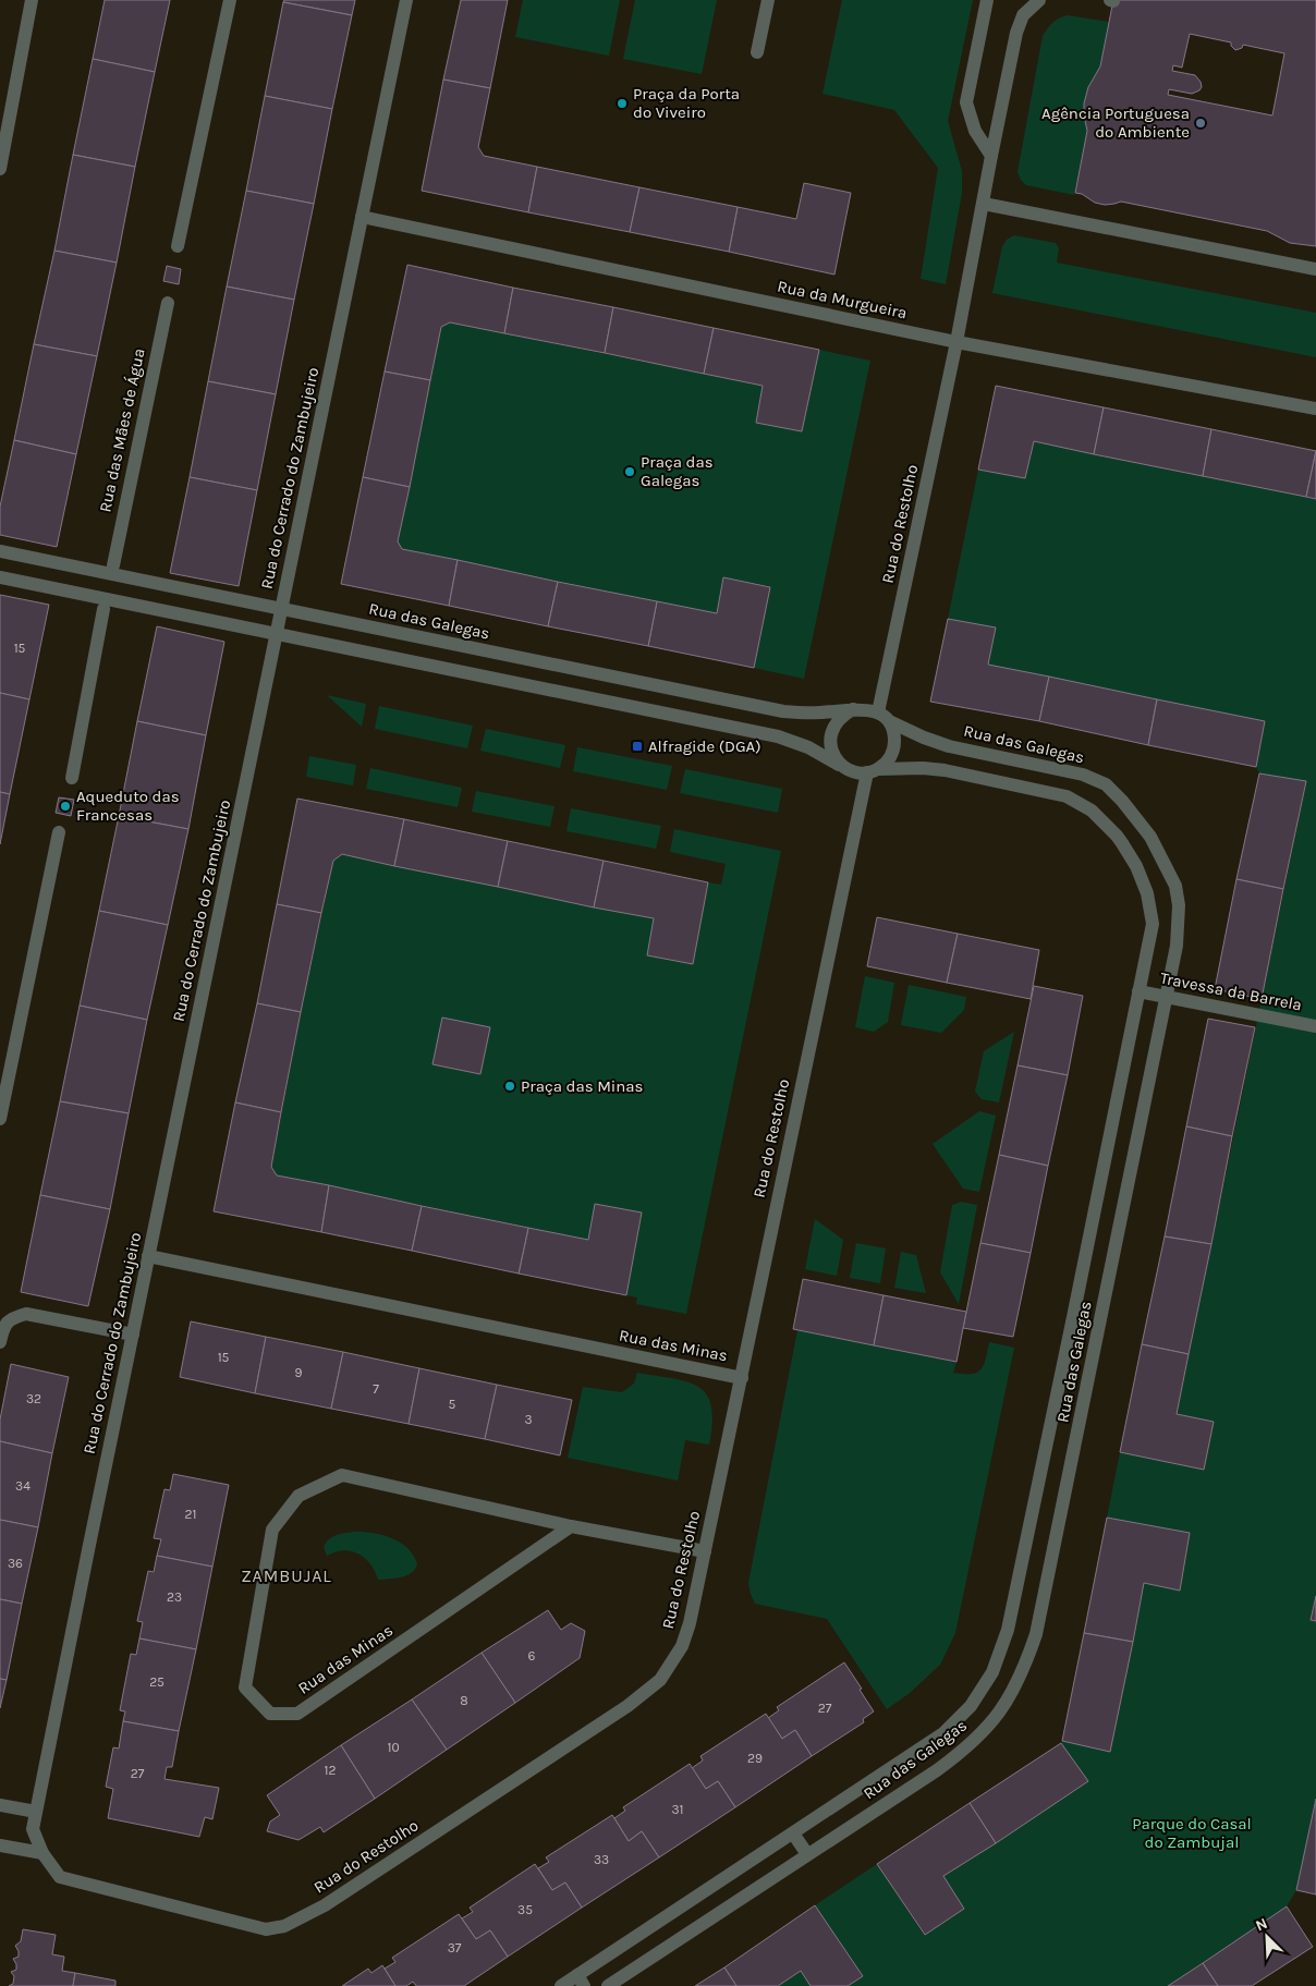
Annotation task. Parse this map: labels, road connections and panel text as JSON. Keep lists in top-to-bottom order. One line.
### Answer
{"streets":{"street":["Rua da Murgueira","Rua das Mães de Água","Rua do Cerrado do Zambujeiro","Rua do Restolho","Rua das Galegas","Travessa da Barrela","Rua das Minas"]},"crossings":[["Rua da Murgueira","Rua do Cerrado do Zambujeiro"],["Rua da Murgueira","Rua do Restolho"],["Rua do Cerrado do Zambujeiro","Rua do Restolho"],["Rua do Cerrado do Zambujeiro","Rua das Galegas"],["Rua do Cerrado do Zambujeiro","Rua das Minas"],["Rua do Restolho","Rua das Galegas"],["Rua do Restolho","Rua das Minas"],["Rua das Galegas","Travessa da Barrela"]],"districts":["ZAMBUJAL"],"parks":["Parque do Casal do Zambujal"],"places":{"other":["Praça da Porta do Viveiro","Agência Portuguesa do Ambiente","Praça das Galegas","Aqueduto das Francesas","Praça das Minas"],"transit":["Alfragide (DGA)"]},"house_numbers":["15","15","9","7","32","5","3","34","21","36","23","6","25","8","27","10","29","12","27","31","33","35","37"],"north":"top left"}
